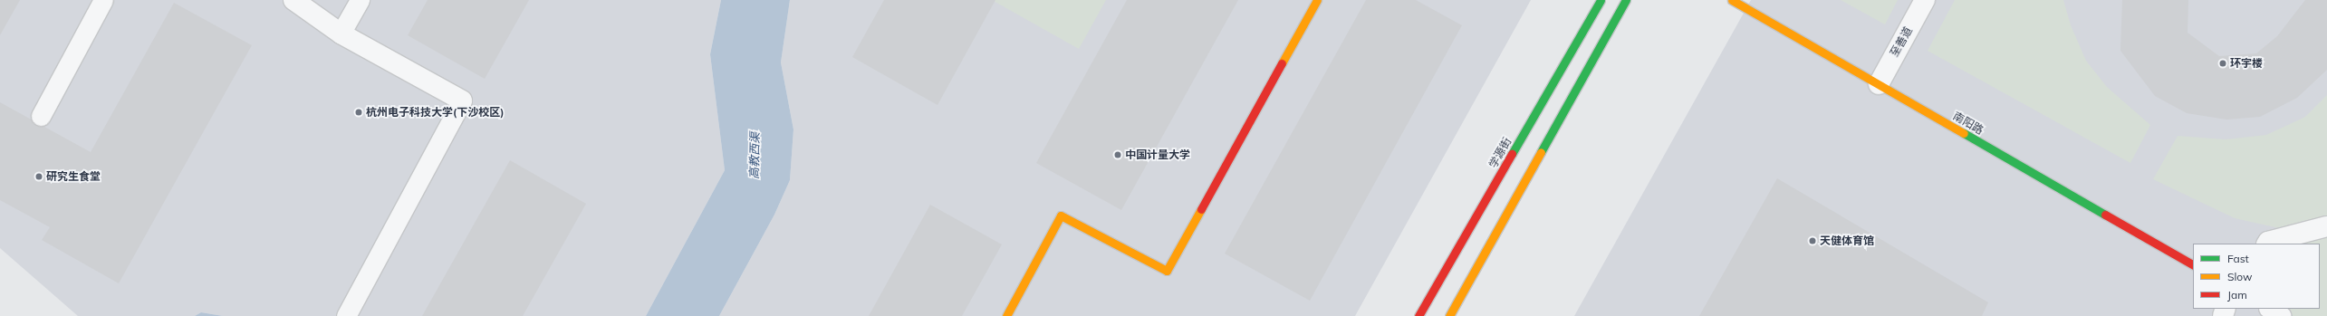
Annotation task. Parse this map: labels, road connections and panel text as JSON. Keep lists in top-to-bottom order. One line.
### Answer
{"streets":{"street":["至善道","南阳路","学源街"]},"crossings":[["至善道","南阳路"]],"water":["高教西渠"],"places":["环宇楼","杭州电子科技大学(下沙校区)","中国计量大学","研究生食堂","天健体育馆"],"legend":["Fast","Slow","Jam"]}
